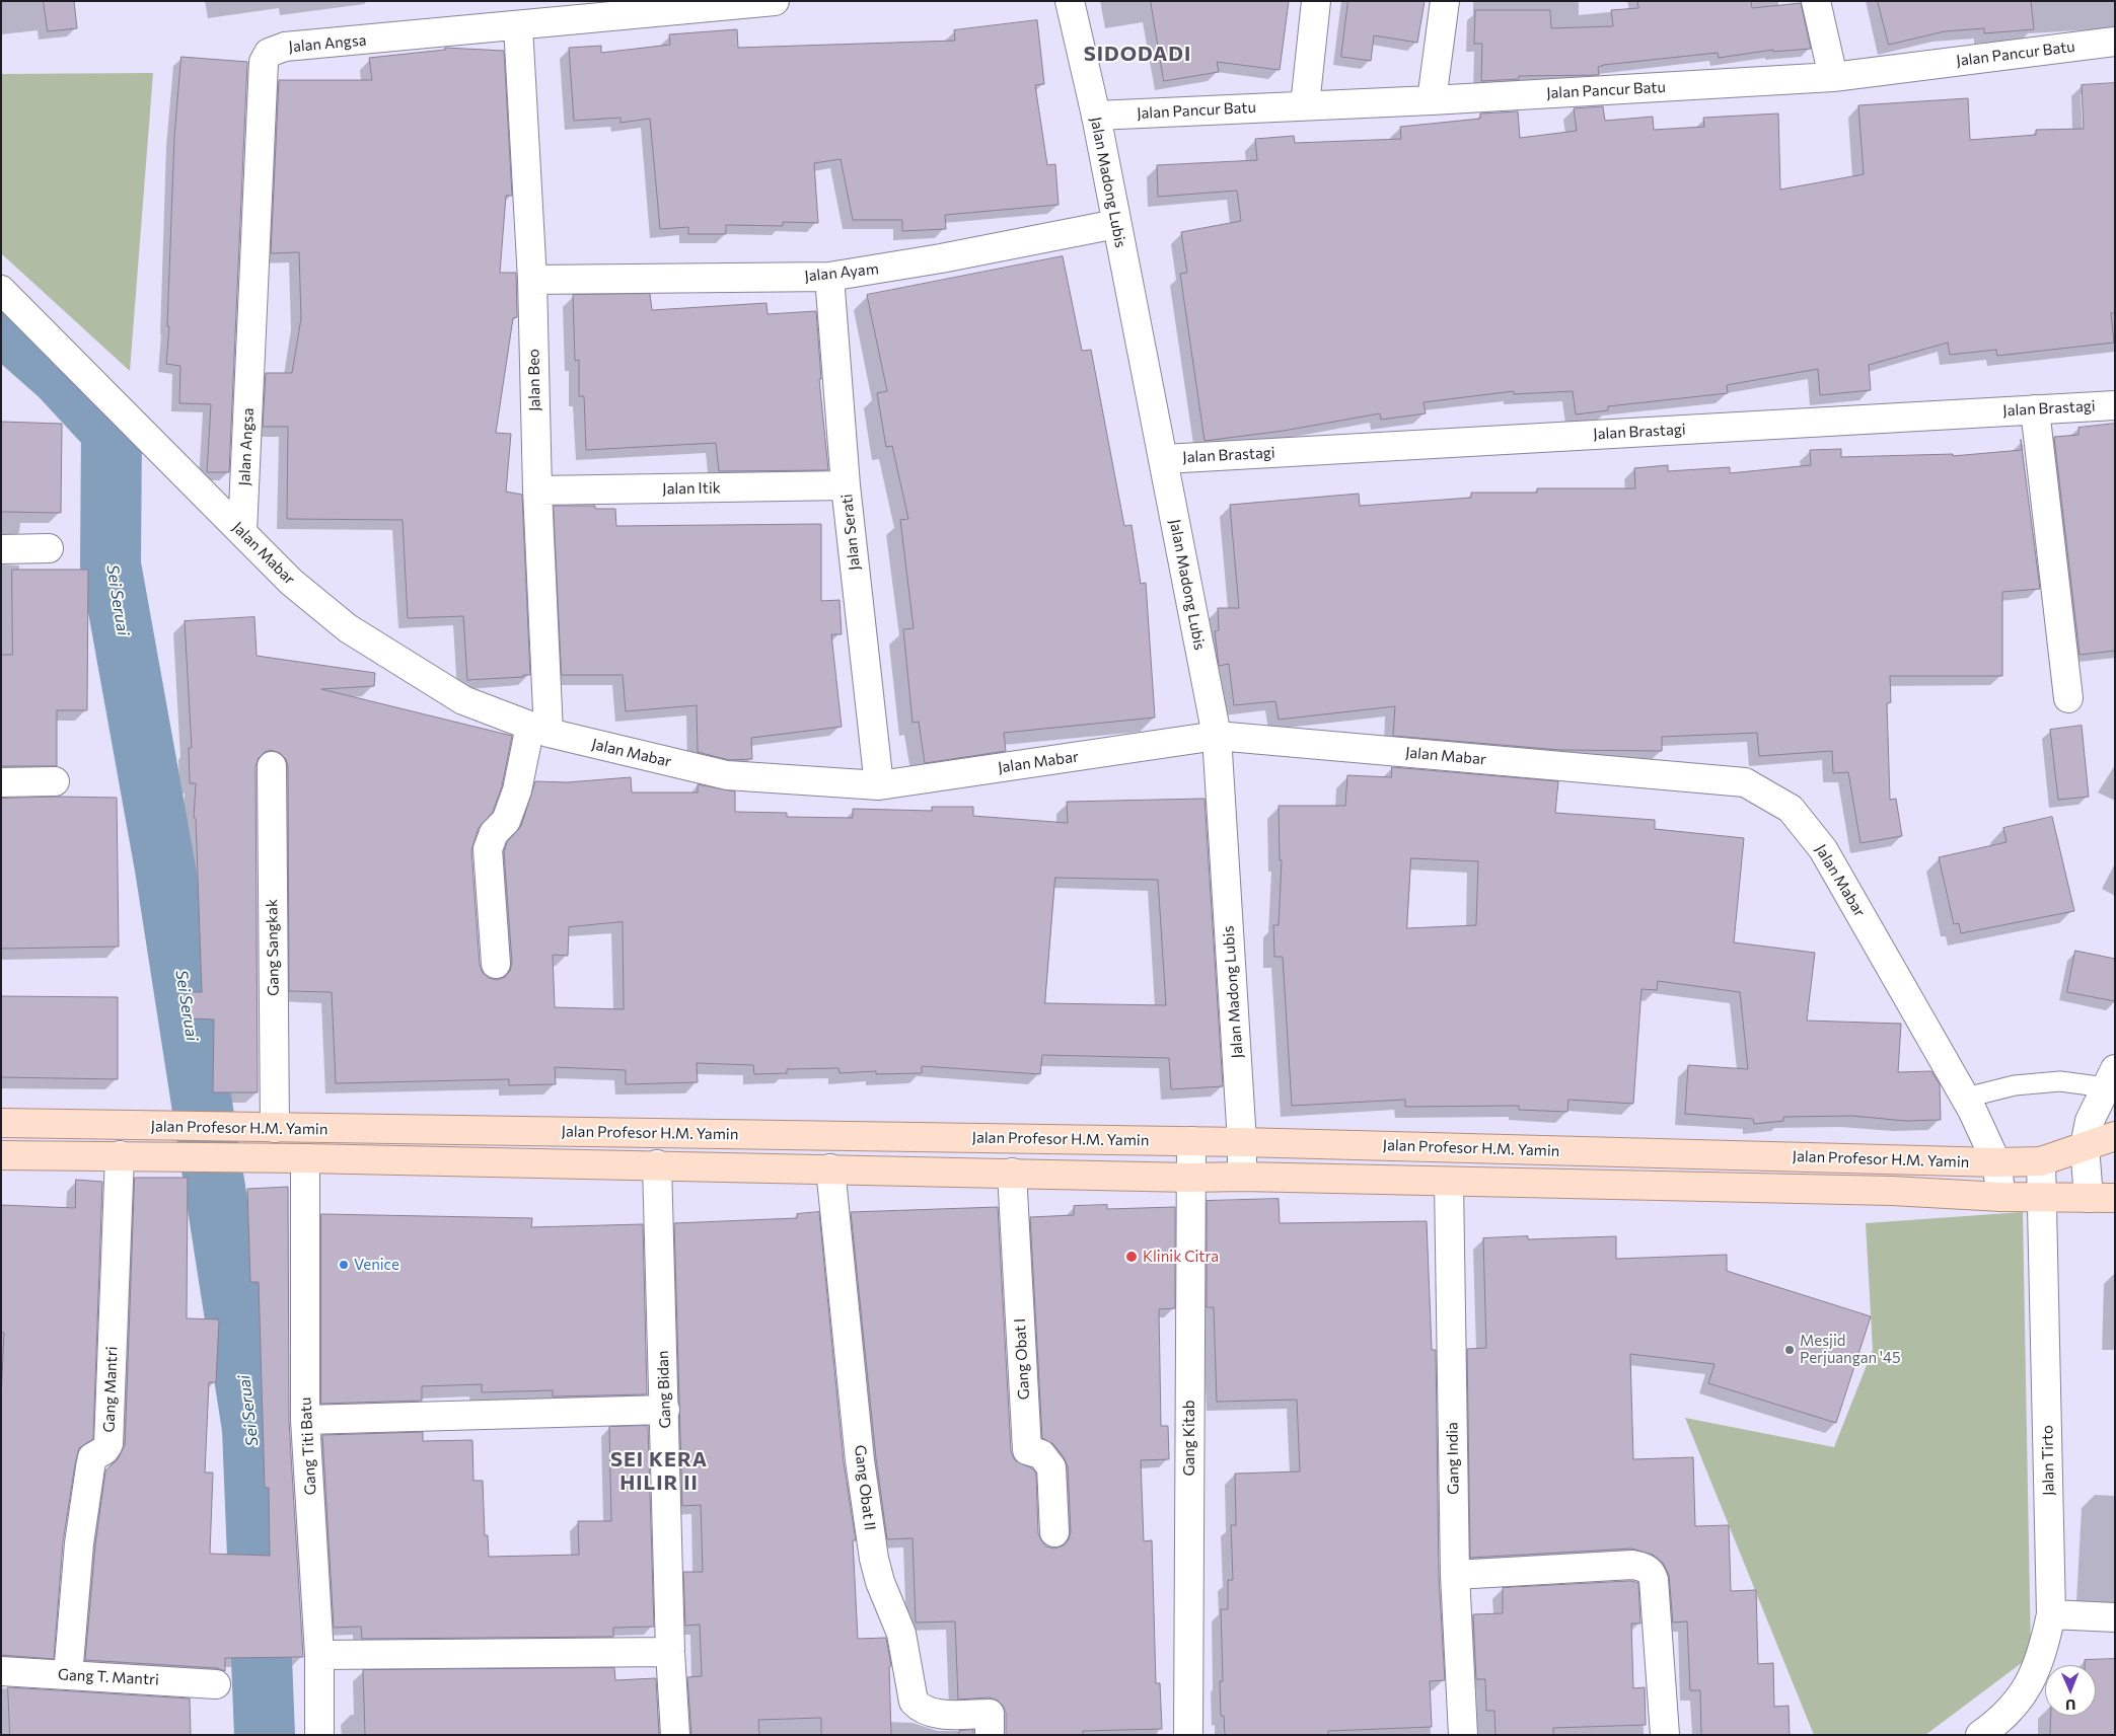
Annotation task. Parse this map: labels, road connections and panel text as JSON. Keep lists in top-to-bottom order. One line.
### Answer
{"streets":{"main road":["Jalan Profesor H.M. Yamin"],"street":["Jalan Angsa","Jalan Pancur Batu","Jalan Madong Lubis","Jalan Ayam","Jalan Beo","Jalan Brastagi","Jalan Itik","Jalan Serati","Jalan Mabar","Gang Sangkak","Gang Obat I","Gang Mantri","Gang Bidan","Gang Kitab","Gang Titi Batu","Gang India","Jalan Tirto","Gang Obat II","Gang T. Mantri"]},"crossings":[["Jalan Angsa","Jalan Beo"],["Jalan Angsa","Jalan Mabar"],["Jalan Pancur Batu","Jalan Madong Lubis"],["Jalan Madong Lubis","Jalan Ayam"],["Jalan Madong Lubis","Jalan Brastagi"],["Jalan Madong Lubis","Jalan Mabar"],["Jalan Madong Lubis","Jalan Profesor H.M. Yamin"],["Jalan Ayam","Jalan Beo"],["Jalan Ayam","Jalan Serati"],["Jalan Beo","Jalan Itik"],["Jalan Beo","Jalan Mabar"],["Jalan Itik","Jalan Serati"],["Jalan Serati","Jalan Mabar"],["Jalan Mabar","Jalan Profesor H.M. Yamin"],["Gang Sangkak","Jalan Profesor H.M. Yamin"],["Jalan Profesor H.M. Yamin","Gang Obat I"],["Jalan Profesor H.M. Yamin","Gang Mantri"],["Jalan Profesor H.M. Yamin","Gang Bidan"],["Jalan Profesor H.M. Yamin","Gang Kitab"],["Jalan Profesor H.M. Yamin","Gang Titi Batu"],["Jalan Profesor H.M. Yamin","Gang India"],["Jalan Profesor H.M. Yamin","Jalan Tirto"],["Jalan Profesor H.M. Yamin","Gang Obat II"],["Gang Mantri","Gang T. Mantri"]],"districts":["SIDODADI","SEI KERA HILIR II"],"water":["Sei Seruai"],"places":["Klinik Citra","Venice","Mesjid Perjuangan '45"],"north":"bottom"}
